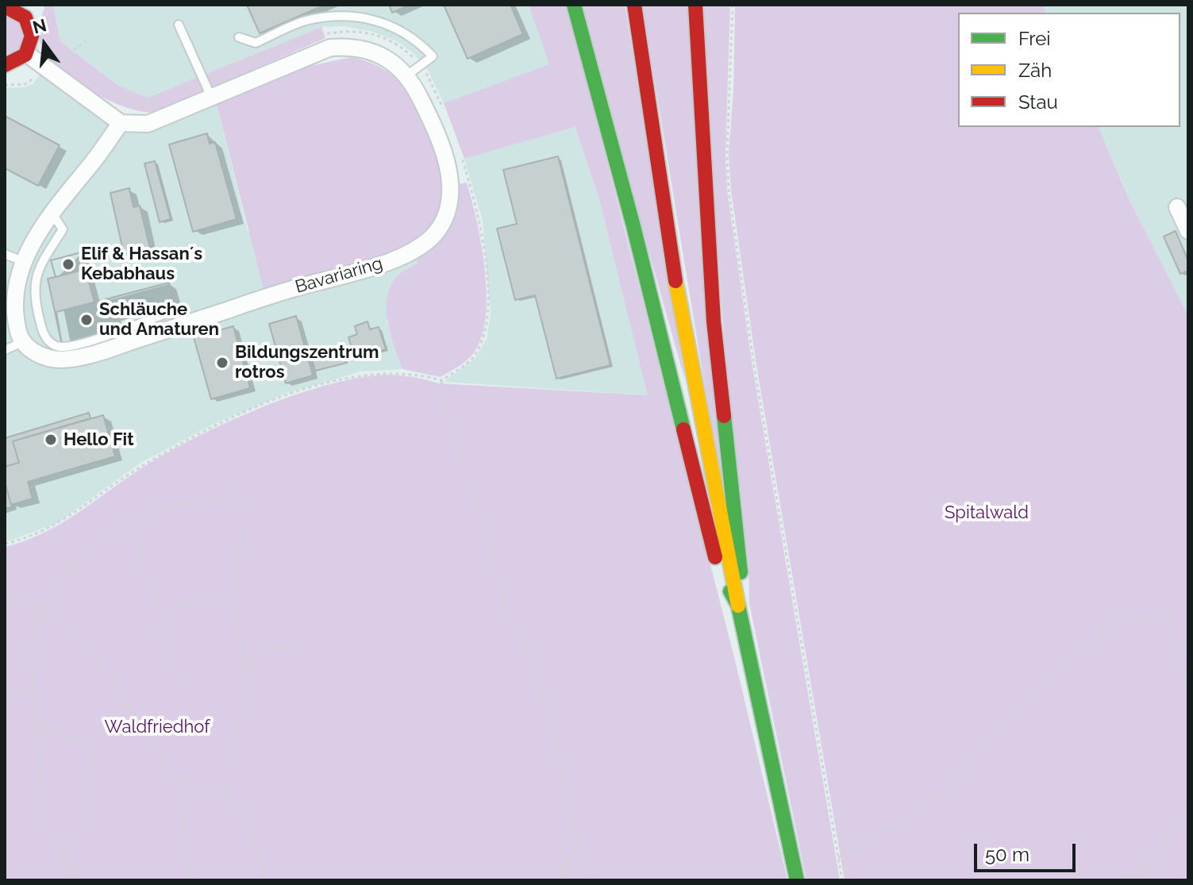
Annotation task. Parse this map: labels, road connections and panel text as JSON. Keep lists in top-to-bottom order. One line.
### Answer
{"streets":{"street":["Bavariaring"]},"parks":["Spitalwald","Waldfriedhof"],"places":["Elif & Hassan´s Kebabhaus","Schläuche und Amaturen","Bildungszentrum rotros","Hello Fit"],"legend":["Frei","Zäh","Stau"],"scale_bar":"50 m","north":"top"}
